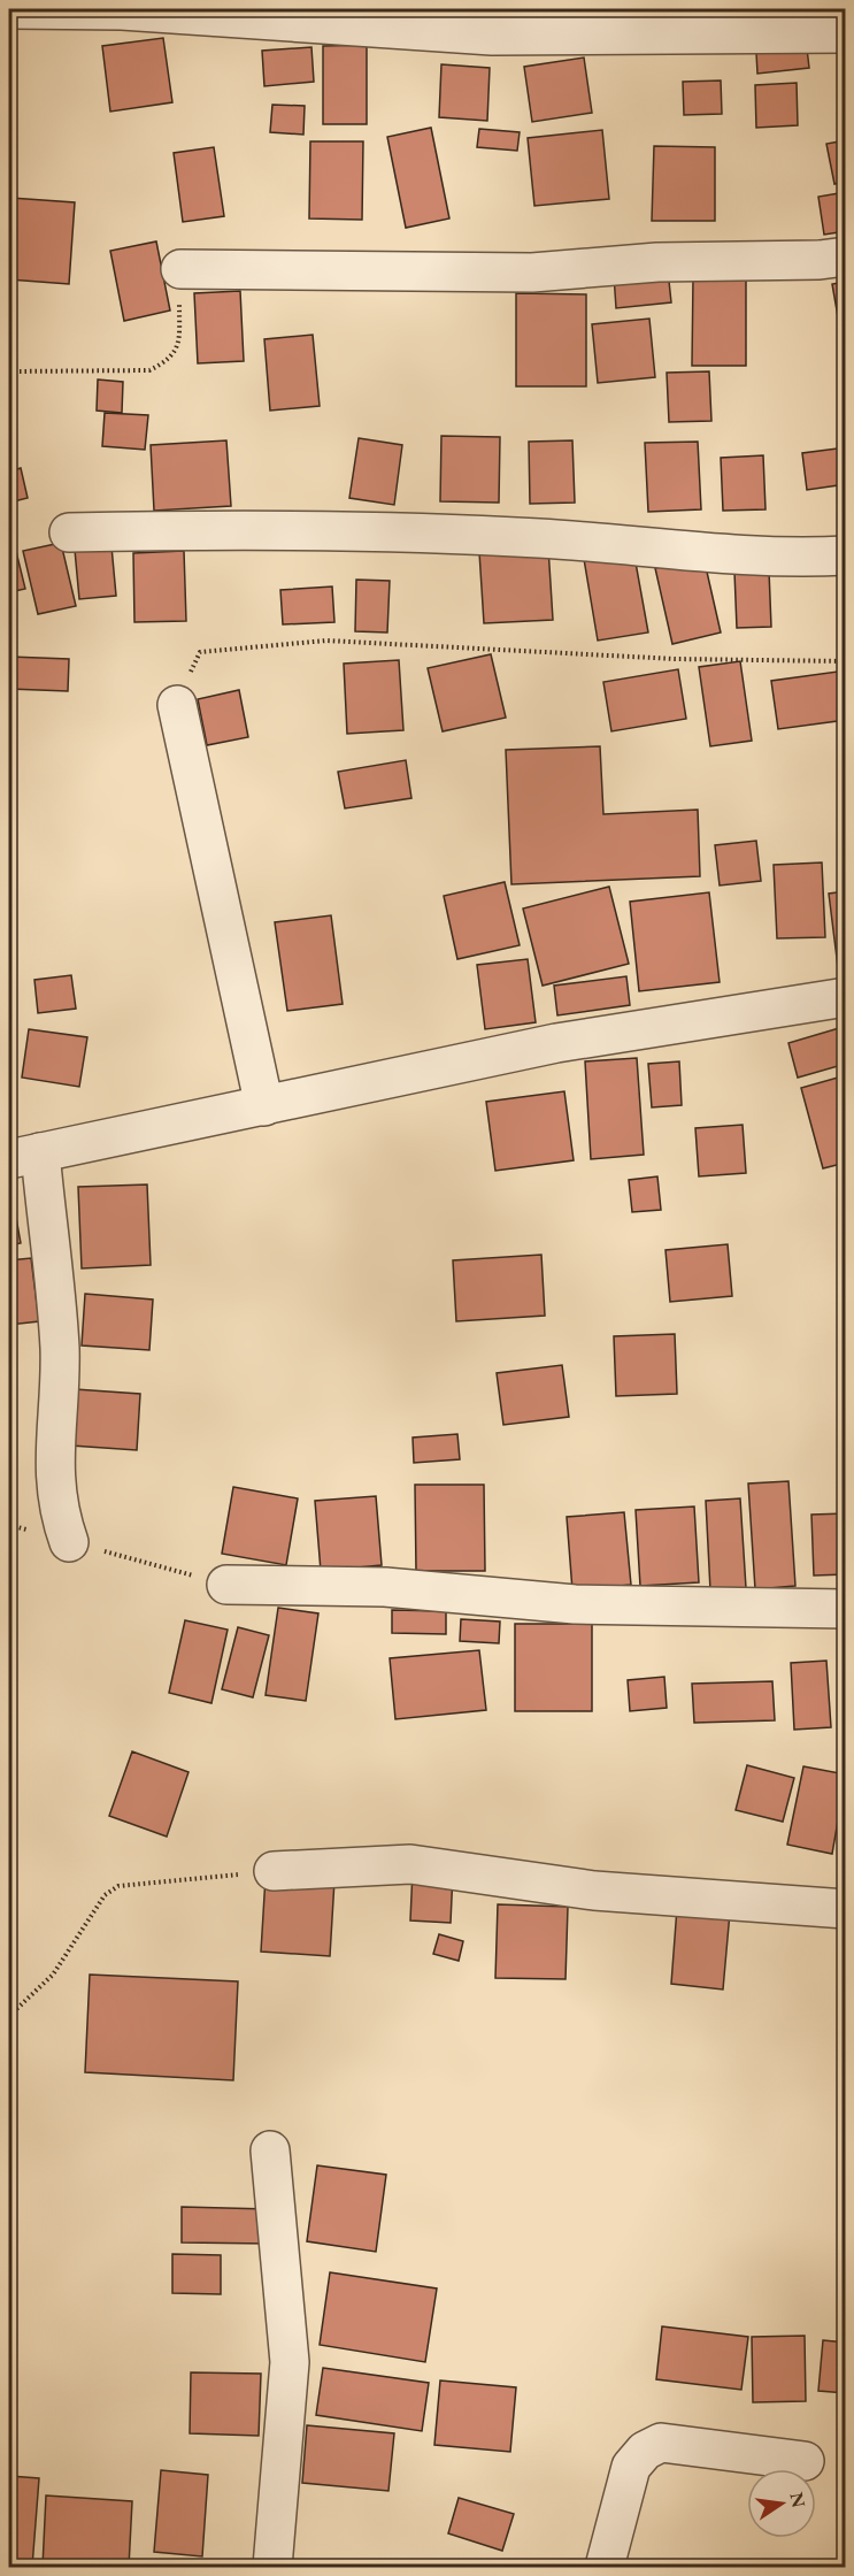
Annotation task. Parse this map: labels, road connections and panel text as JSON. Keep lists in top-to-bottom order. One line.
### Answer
{"north":"right"}
